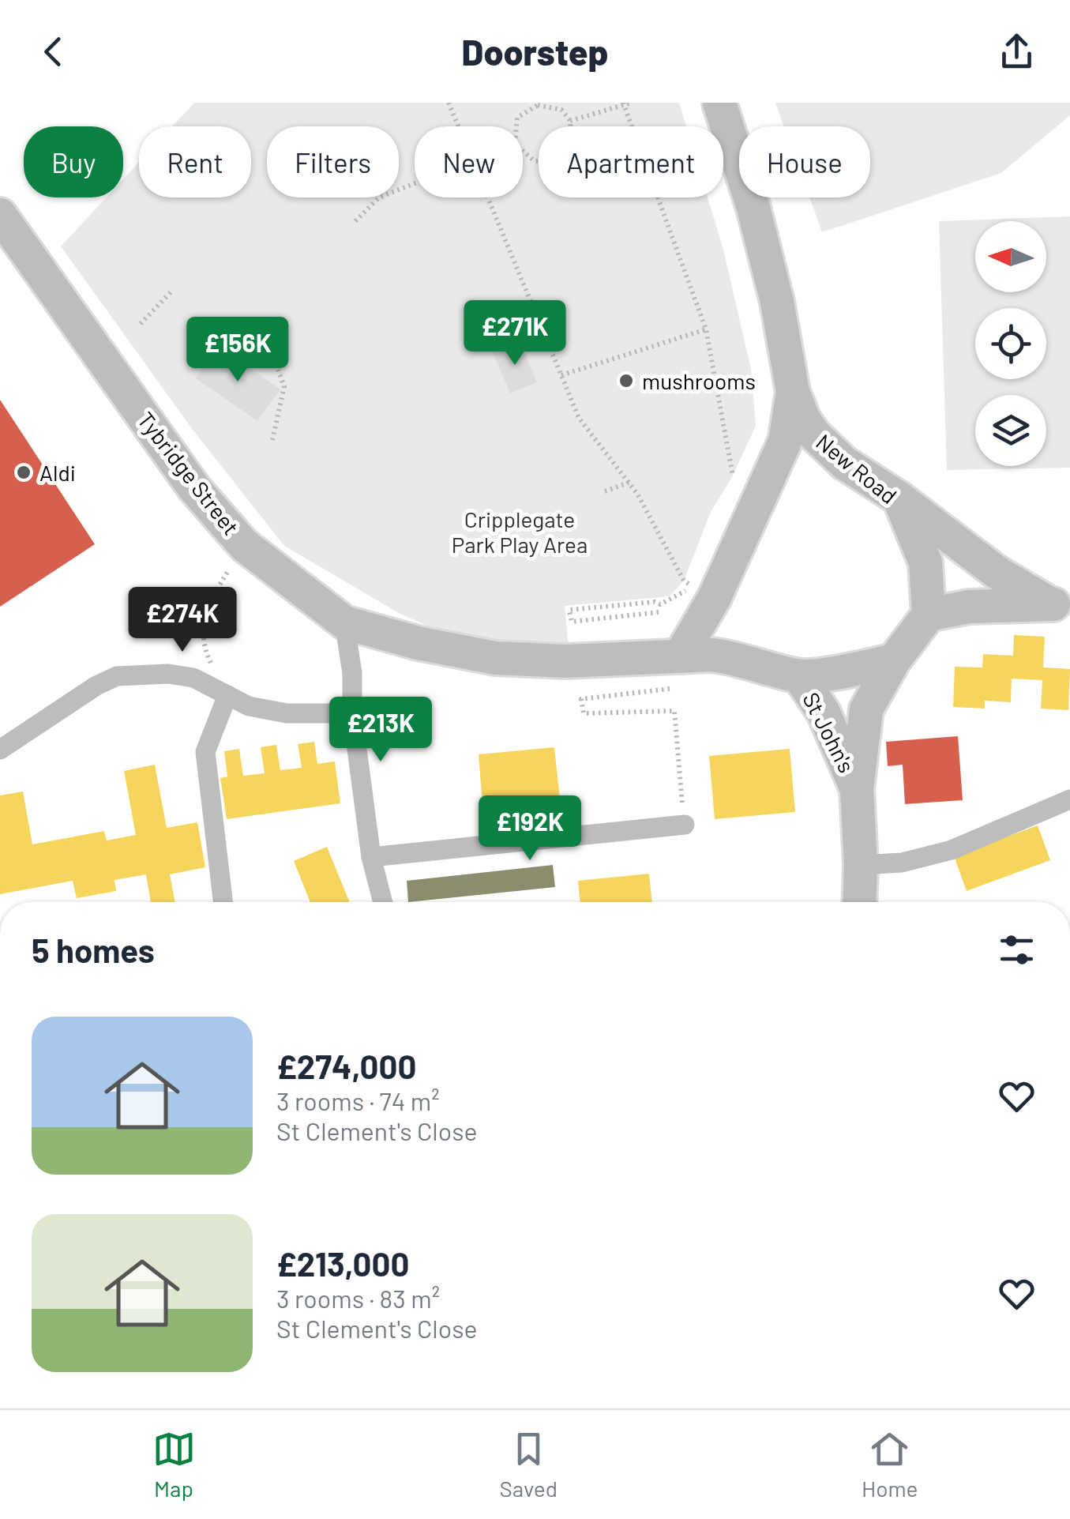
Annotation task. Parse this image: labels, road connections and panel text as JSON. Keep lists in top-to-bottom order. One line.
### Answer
{"streets":{"main road":["New Road","Tybridge Street","St John's"]},"parks":["Cripplegate Park Play Area"],"places":["mushrooms","Aldi"],"north":"left","page":{"header":"Doorstep","chip":["Buy","Rent","Filters","New","Apartment","House"],"price":["£271K","£156K","£274K","£213K","£192K"],"heading":"5 homes","list":[{"name":"£274,000","note":"3 rooms · 74 m² · St Clement's Close"},{"name":"£213,000","note":"3 rooms · 83 m² · St Clement's Close"}],"tabs":["Map","Saved","Home"]}}
